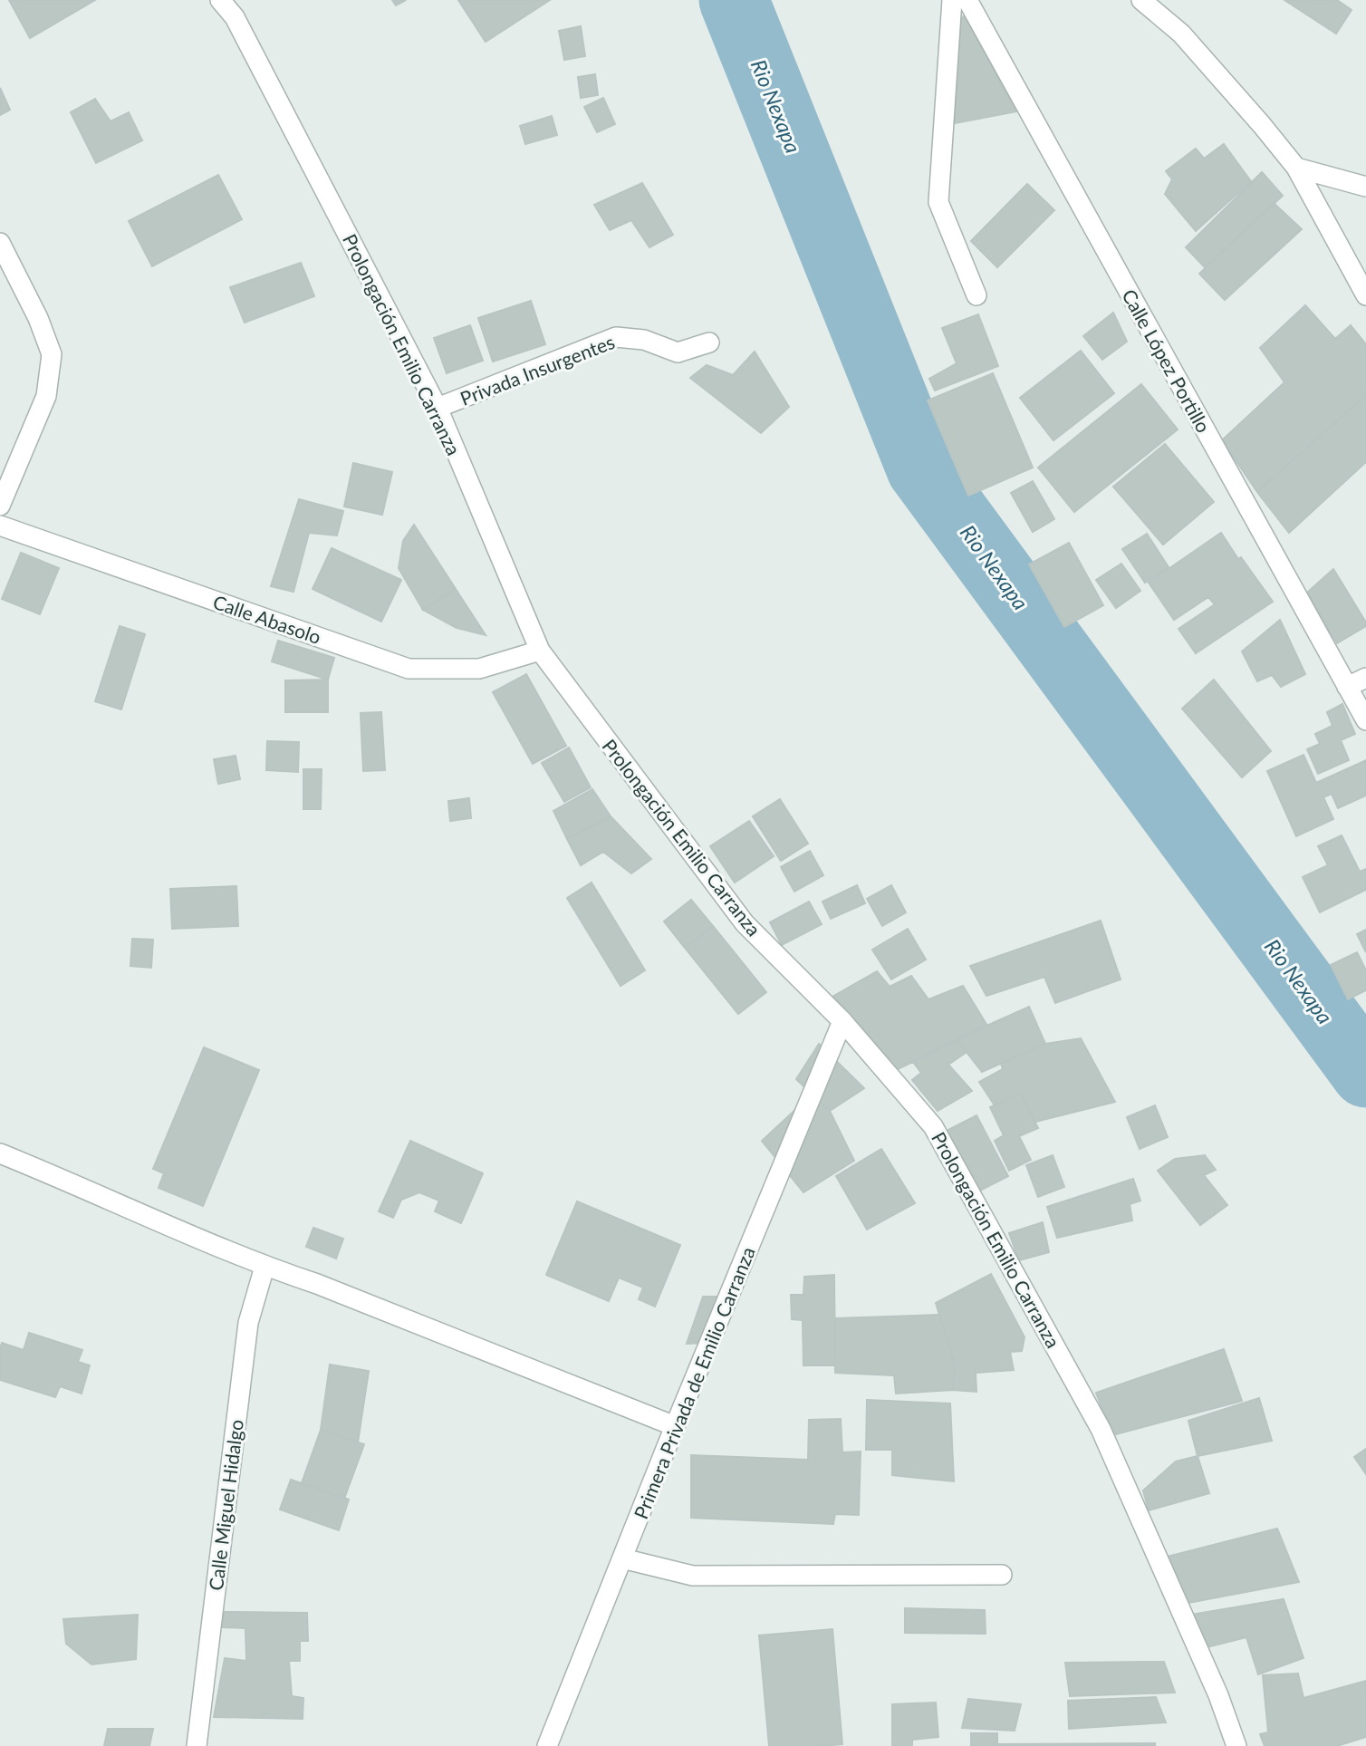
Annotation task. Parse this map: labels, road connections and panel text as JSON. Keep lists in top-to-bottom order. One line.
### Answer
{"streets":{"street":["Prolongación Emilio Carranza","Calle López Portillo","Privada Insurgentes","Calle Abasolo","Primera Privada de Emilio Carranza","Calle Miguel Hidalgo"]},"crossings":[["Prolongación Emilio Carranza","Privada Insurgentes"],["Prolongación Emilio Carranza","Calle Abasolo"],["Prolongación Emilio Carranza","Primera Privada de Emilio Carranza"]],"water":["Rio Nexapa"]}
